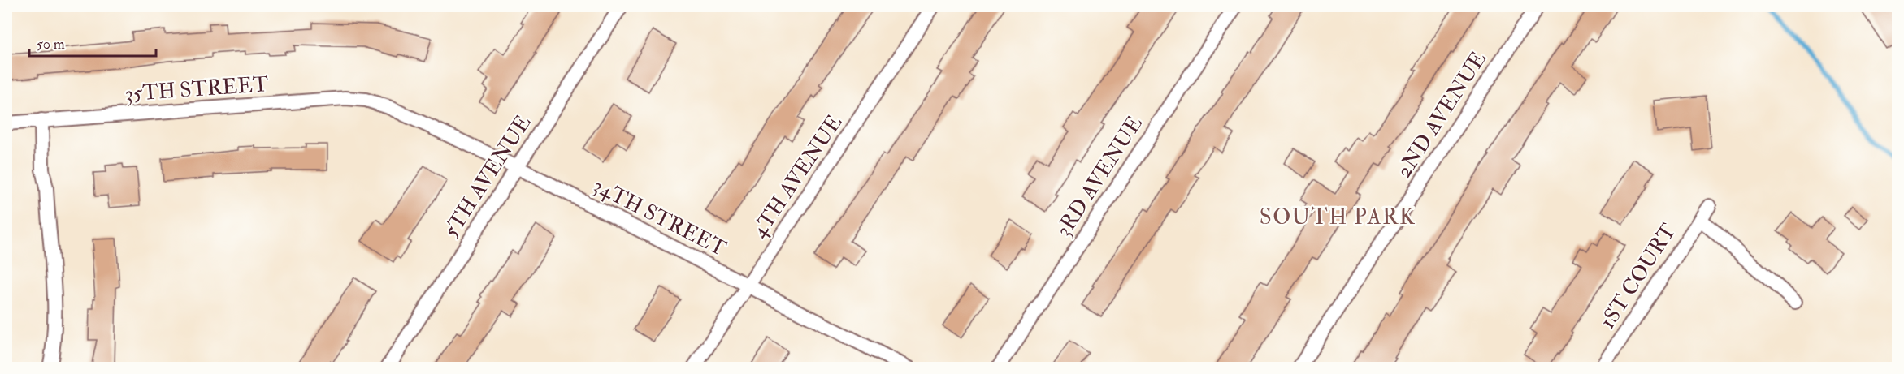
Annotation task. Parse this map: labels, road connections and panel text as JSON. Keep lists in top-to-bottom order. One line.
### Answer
{"streets":{"street":["35TH STREET","2ND AVENUE","5TH AVENUE","4TH AVENUE","3RD AVENUE","34TH STREET","1ST COURT"]},"crossings":[["35TH STREET","34TH STREET"],["5TH AVENUE","34TH STREET"],["4TH AVENUE","34TH STREET"]],"districts":["SOUTH PARK"],"scale_bar":"50 m"}
